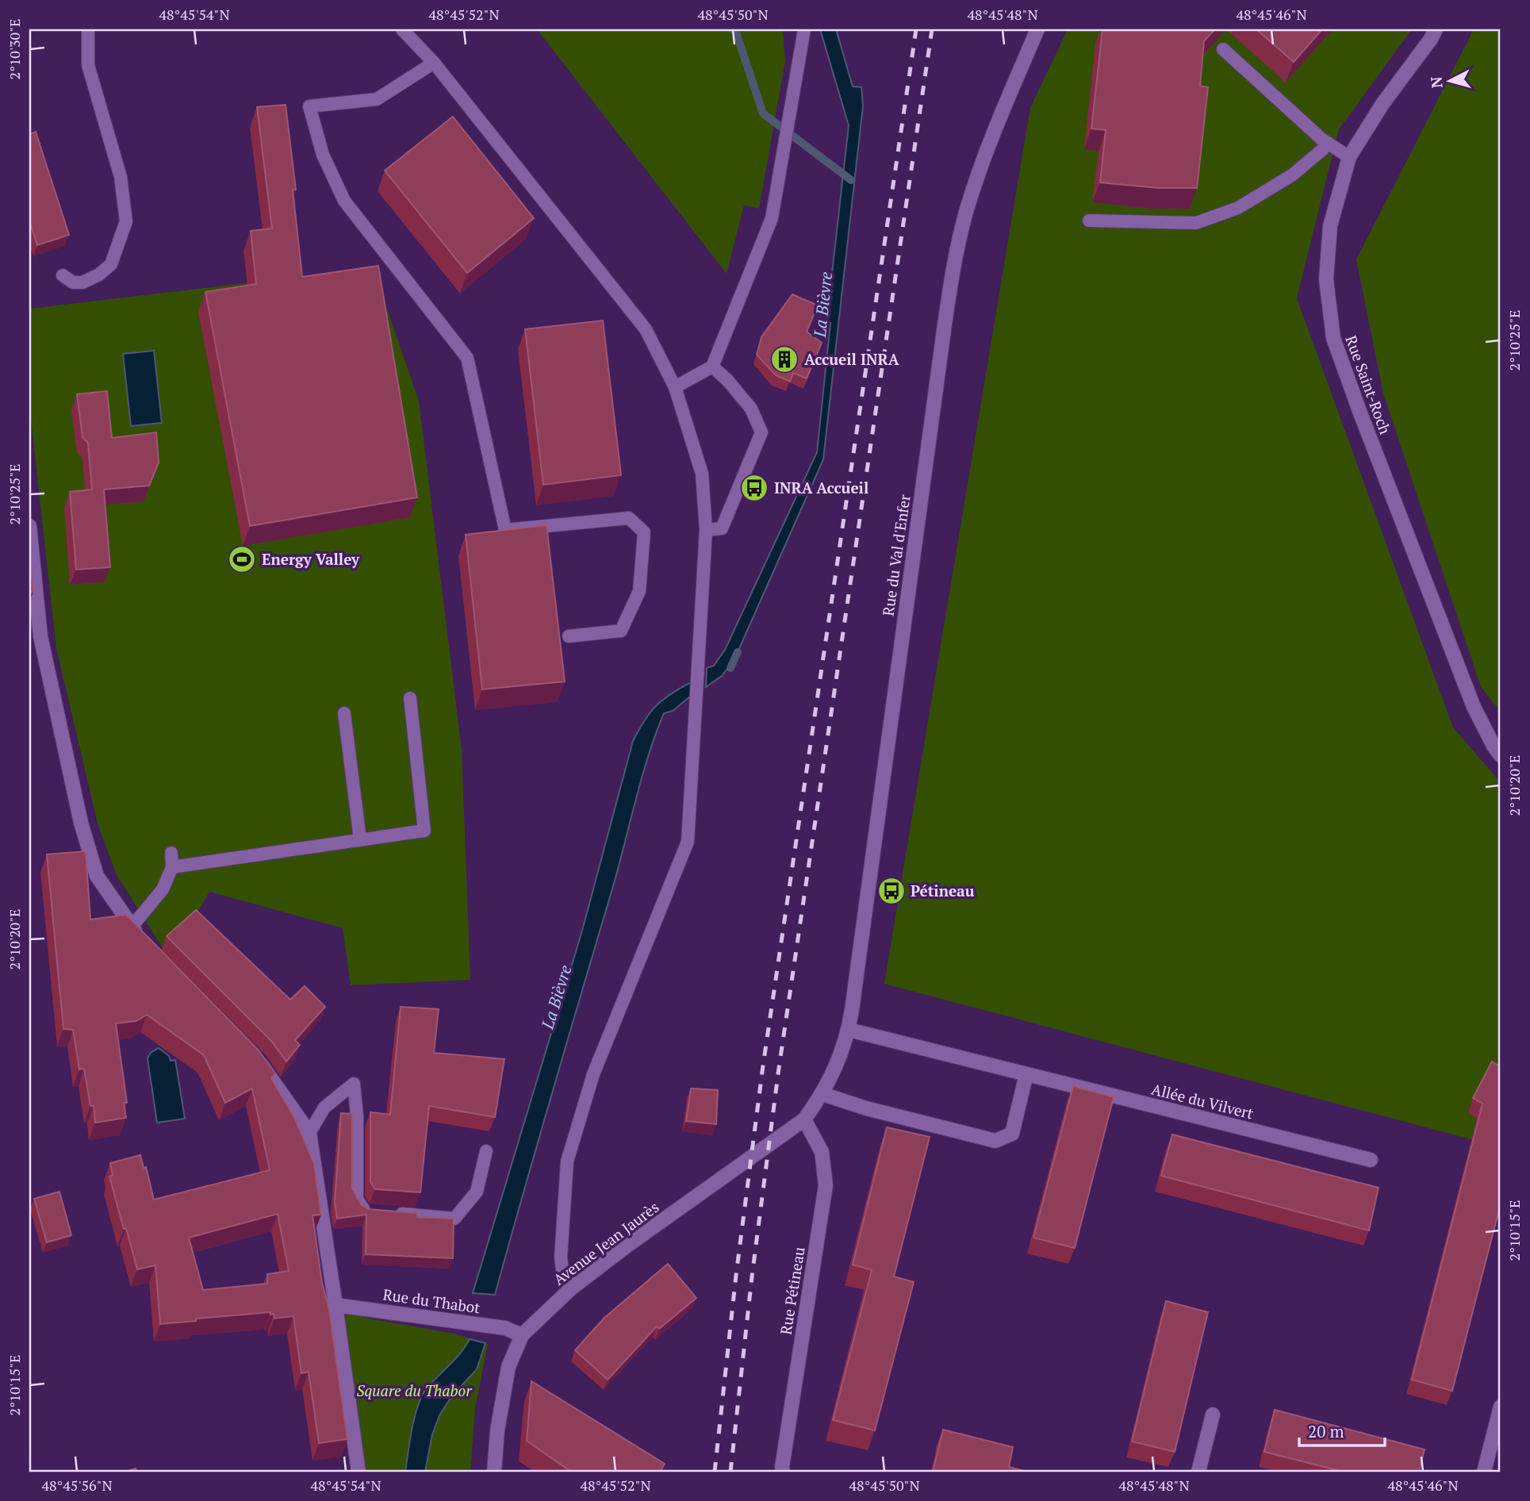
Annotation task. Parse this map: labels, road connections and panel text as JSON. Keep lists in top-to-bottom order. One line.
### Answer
{"streets":{"street":["Rue Saint-Roch","Rue du Val d'Enfer","Allée du Vilvert","Avenue Jean Jaurès","Rue Pétineau","Rue du Thabot"]},"crossings":[["Rue du Val d'Enfer","Allée du Vilvert"],["Rue du Val d'Enfer","Avenue Jean Jaurès"],["Avenue Jean Jaurès","Rue Pétineau"],["Avenue Jean Jaurès","Rue du Thabot"]],"water":["La Bièvre"],"parks":["Square du Thabor"],"places":{"building":["Accueil INRA"],"bus stop":["INRA Accueil","Pétineau"],"sports":["Energy Valley"]},"scale_bar":"20 m","north":"left","coordinates":["48°45'54\"N","48°45'52\"N","48°45'50\"N","48°45'48\"N","48°45'46\"N","2°10'30\"E","2°10'25\"E","2°10'20\"E","2°10'15\"E","48°45'56\"N"]}
